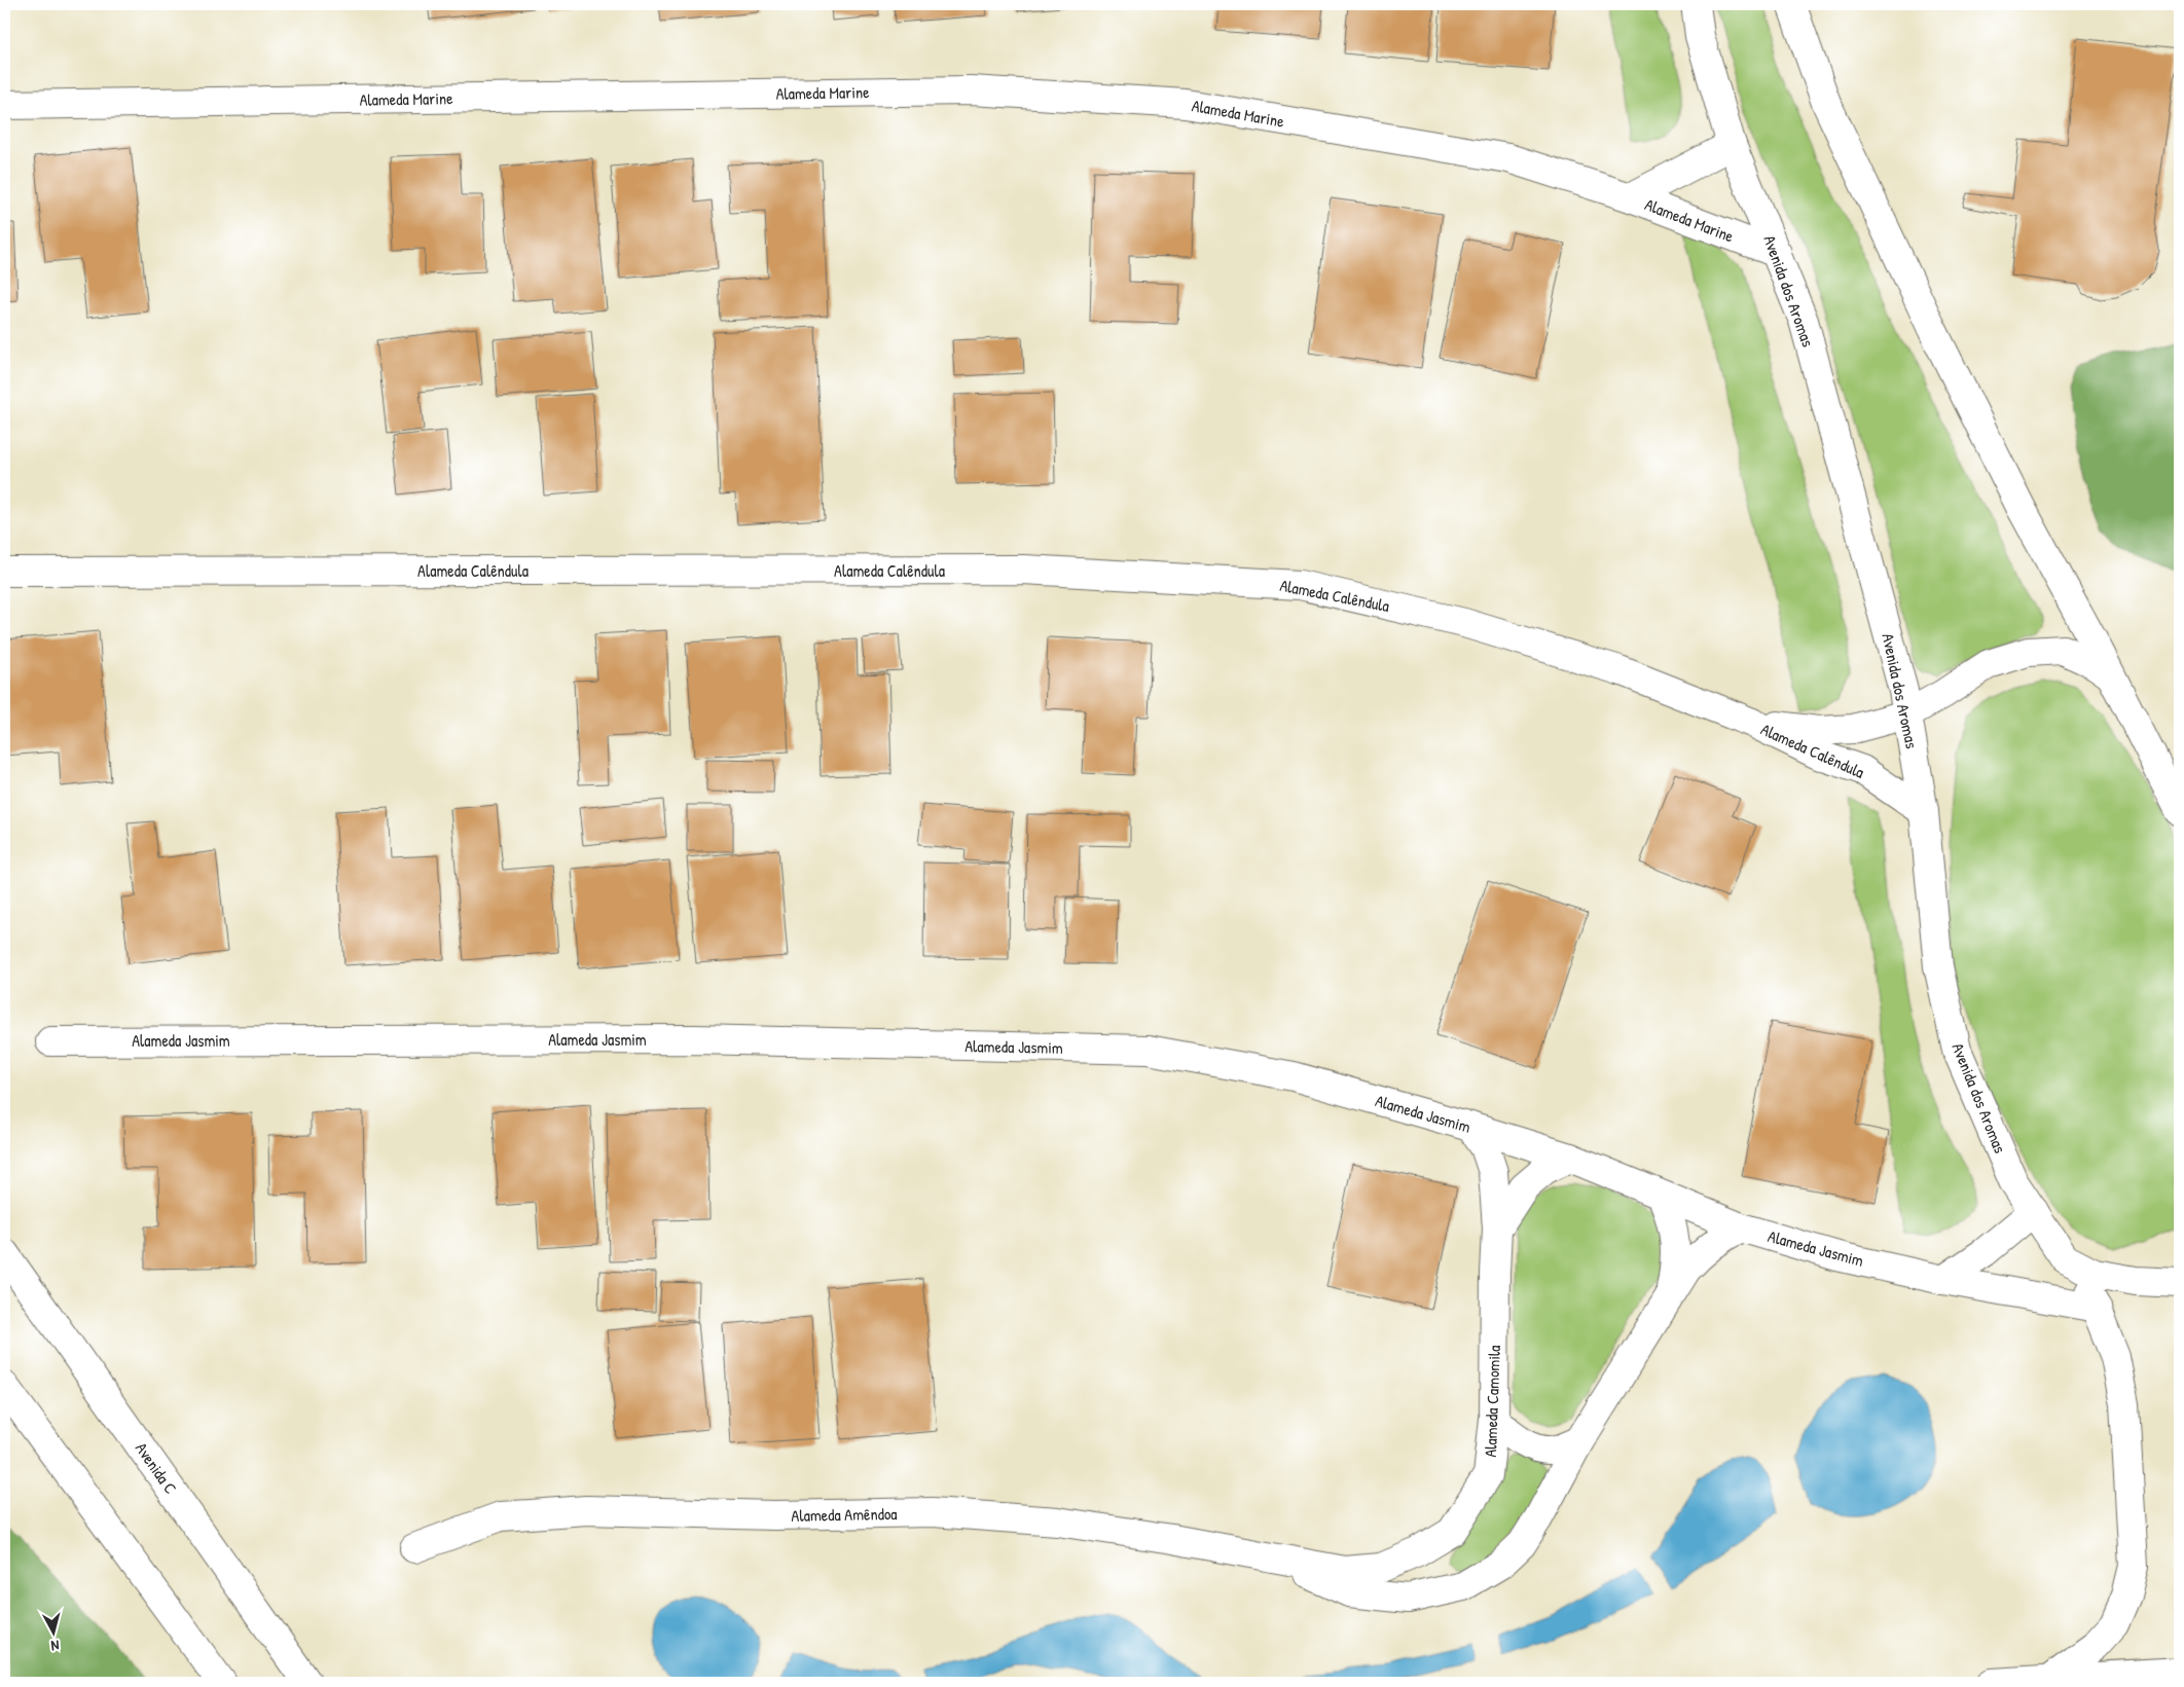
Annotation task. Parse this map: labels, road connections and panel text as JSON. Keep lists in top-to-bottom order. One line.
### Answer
{"streets":{"street":["Alameda Marine","Avenida dos Aromas","Alameda Calêndula","Alameda Jasmim","Alameda Camomila","Avenida C","Alameda Amêndoa"]},"crossings":[["Alameda Marine","Avenida dos Aromas"],["Avenida dos Aromas","Alameda Calêndula"],["Alameda Jasmim","Alameda Camomila"],["Alameda Camomila","Alameda Amêndoa"]],"north":"bottom"}
